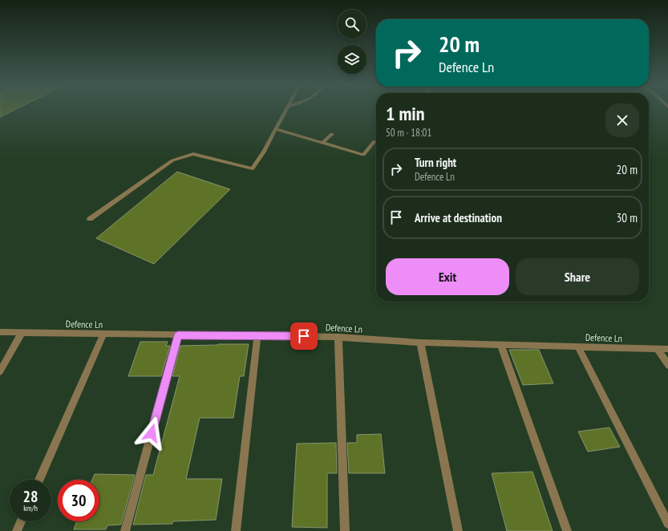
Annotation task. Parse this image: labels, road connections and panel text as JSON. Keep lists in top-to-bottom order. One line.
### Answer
{"streets":{"street":["Defence Ln"]},"page":{"turn":["20 m","Defence Ln"],"heading":["1 min","50 m · 18:01"],"list":[{"name":"Turn right","note":"Defence Ln","value":"20 m"},{"name":"Arrive at destination","value":"30 m"}],"buttons":["Exit","Share"],"speed":"28 km/h","limit":"30"}}
